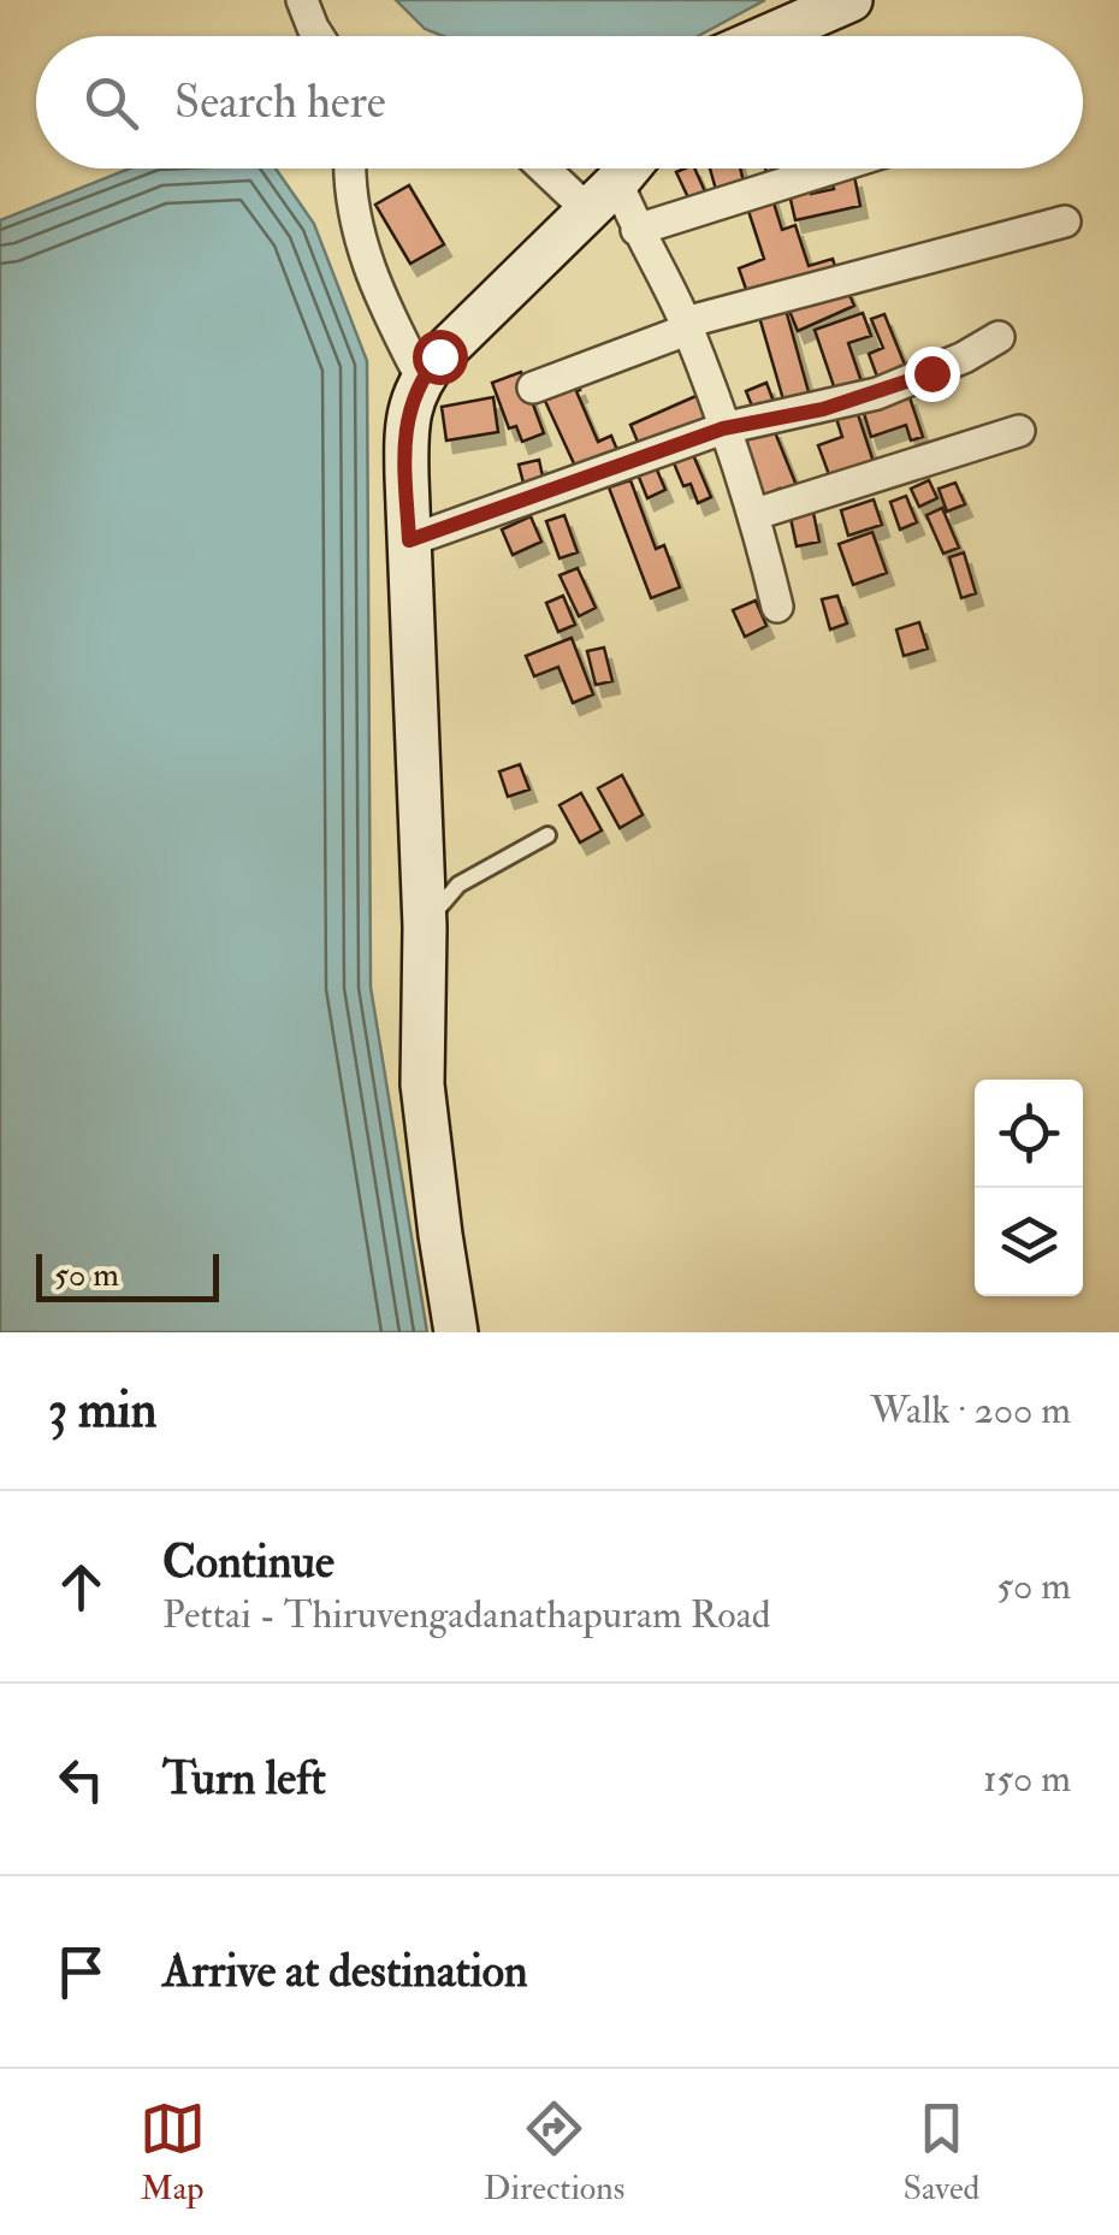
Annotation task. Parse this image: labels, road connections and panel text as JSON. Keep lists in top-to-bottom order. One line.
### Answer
{"scale_bar":"50 m","page":{"search":"Search here","scale":"50 m","heading":["3 min","Walk · 200 m"],"list":[["Continue","Pettai - Thiruvengadanathapuram Road","50 m"],["Turn left","150 m"],"Arrive at destination"],"nav":["Map","Directions","Saved"]}}
